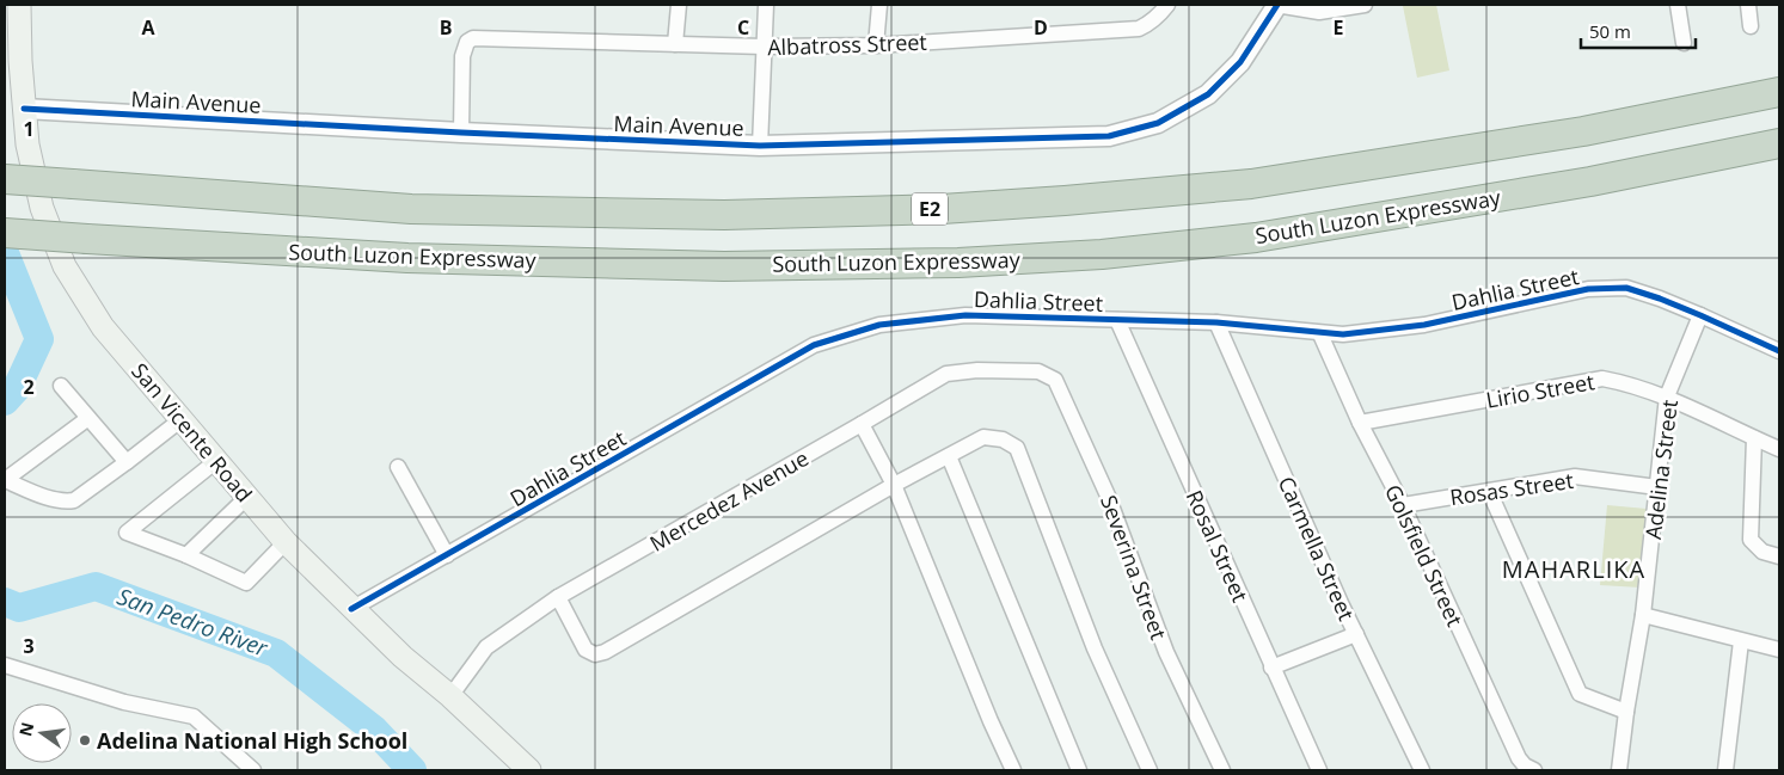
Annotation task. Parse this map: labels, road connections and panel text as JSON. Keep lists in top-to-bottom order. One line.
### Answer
{"streets":{"highway":["E2","South Luzon Expressway"],"main road":["San Vicente Road"],"street":["Albatross Street","Main Avenue","Dahlia Street","Lirio Street","Adelina Street","Rosas Street","Mercedez Avenue","Rosal Street","Carmella Street","Golsfield Street","Severina Street"]},"crossings":[["Albatross Street","Main Avenue"],["Main Avenue","San Vicente Road"],["Dahlia Street","San Vicente Road"],["Dahlia Street","Adelina Street"],["Dahlia Street","Rosal Street"],["Dahlia Street","Carmella Street"],["Dahlia Street","Golsfield Street"],["Lirio Street","Adelina Street"],["Lirio Street","Golsfield Street"],["San Vicente Road","Mercedez Avenue"],["Adelina Street","Rosas Street"],["Rosas Street","Golsfield Street"],["Mercedez Avenue","Severina Street"]],"districts":["MAHARLIKA"],"water":["San Pedro River"],"places":["Adelina National High School"],"scale_bar":"50 m","north":"left","grid":{"columns":["A","B","C","D","E"],"rows":["1","2","3"]}}
